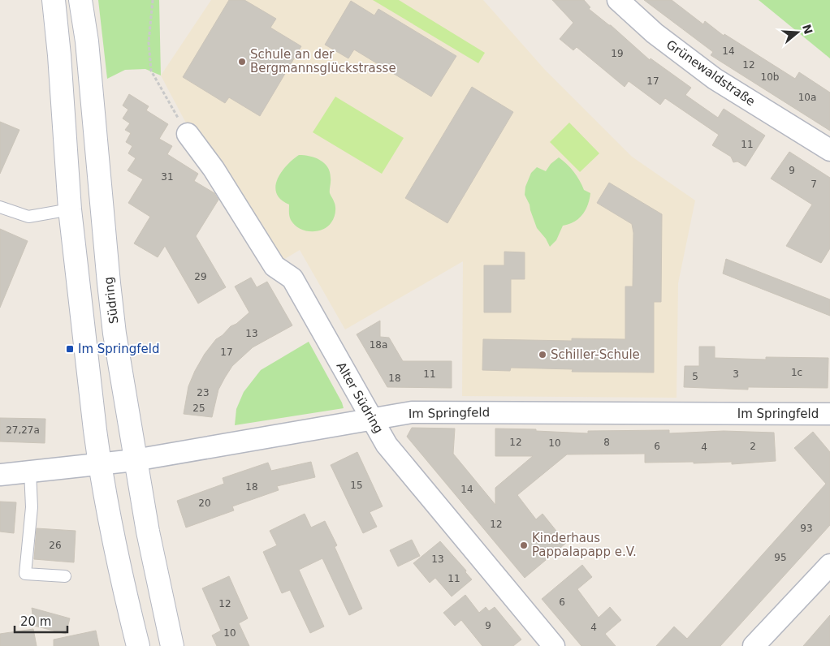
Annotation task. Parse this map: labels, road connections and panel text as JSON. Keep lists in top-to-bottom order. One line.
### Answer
{"streets":{"main road":["Südring"],"street":["Grünewaldstraße","Alter Südring","Im Springfeld"]},"crossings":[["Südring","Im Springfeld"],["Alter Südring","Im Springfeld"]],"places":{"other":["Schule an der Bergmannsglückstrasse","Schiller-Schule","Kinderhaus Pappalapapp e.V."],"transit":["Im Springfeld"]},"house_numbers":["14","19","12","10b","17","10a","11","9","31","7","29","13","18a","17","1c","11","3","5","18","23","25","27,27a","12","8","10","6","2","4","15","18","14","20","12","93","26","95","13","11","6","12","9","4","10"],"scale_bar":"20 m","north":"right"}
